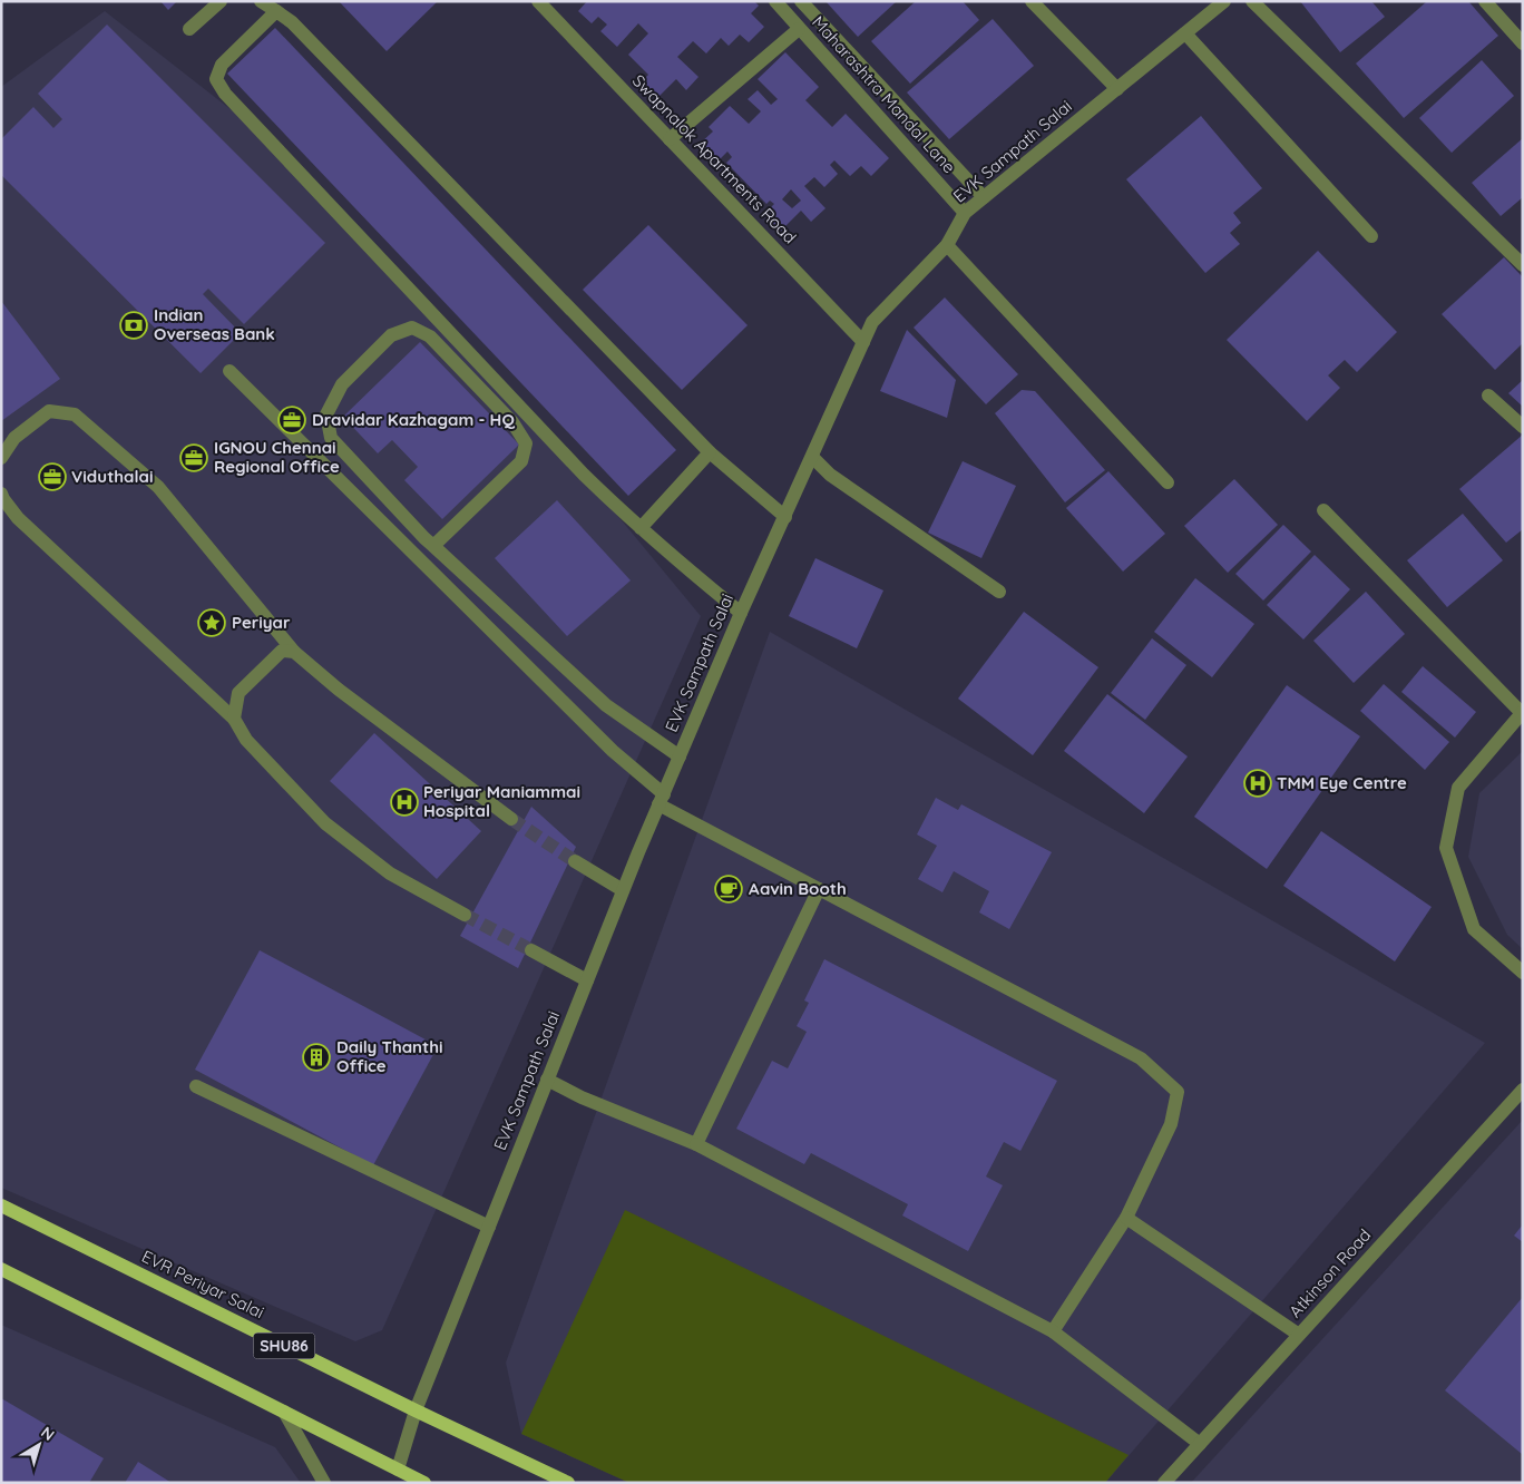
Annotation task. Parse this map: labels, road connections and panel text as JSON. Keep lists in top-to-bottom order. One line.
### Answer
{"streets":{"main road":["EVR Periyar Salai","SHU86"],"street":["Maharashtra Mandal Lane","EVK Sampath Salai","Swapnalok Apartments Road","Atkinson Road"]},"crossings":[["Maharashtra Mandal Lane","EVK Sampath Salai"],["EVK Sampath Salai","Swapnalok Apartments Road"],["EVK Sampath Salai","EVR Periyar Salai"]],"places":{"bank":["Indian Overseas Bank"],"office":["Dravidar Kazhagam - HQ","IGNOU Chennai Regional Office","Viduthalai"],"place":["Periyar"],"hospital":["TMM Eye Centre","Periyar Maniammai Hospital"],"cafe":["Aavin Booth"],"building":["Daily Thanthi Office"]},"north":"top right"}
